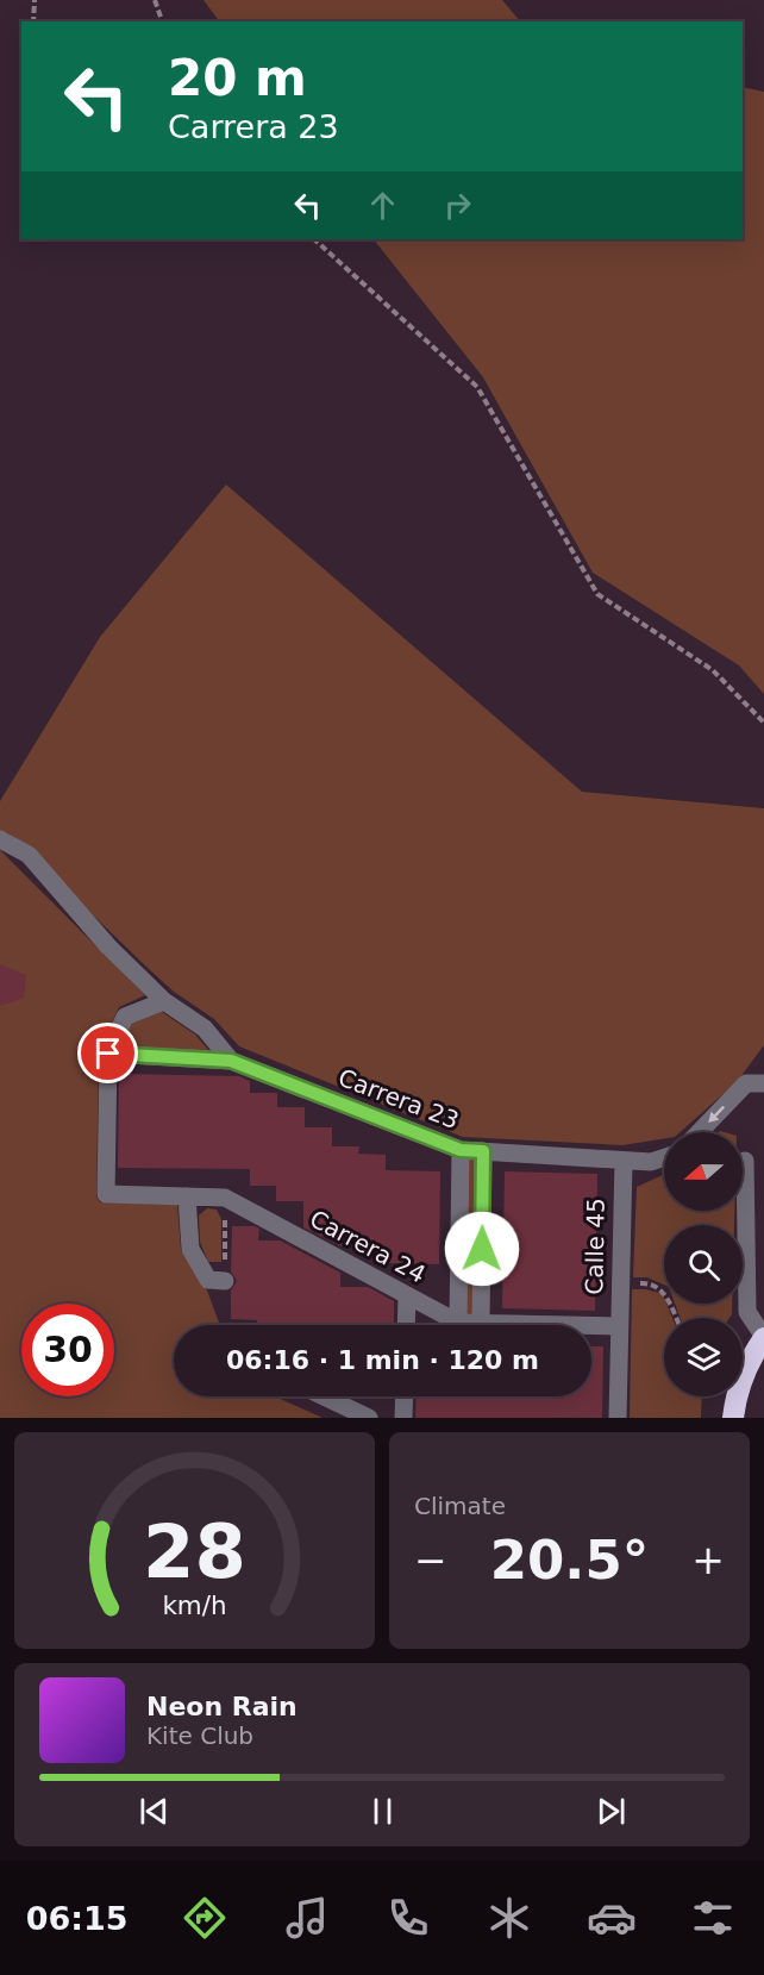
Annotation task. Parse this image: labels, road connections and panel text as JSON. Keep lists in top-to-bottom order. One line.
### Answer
{"streets":{"street":["Carrera 23","Carrera 24","Calle 45"]},"crossings":[["Carrera 23","Calle 45"],["Carrera 24","Calle 45"]],"north":"left","page":{"turn":["20 m","Carrera 23"],"limit":"30","trip":"06:16 · 1 min · 120 m","tile":"Climate","heat":["−","20.5°","+"],"song":["Neon Rain","Kite Club"],"tabs":"06:15","gauge":["28","km/h"]}}
